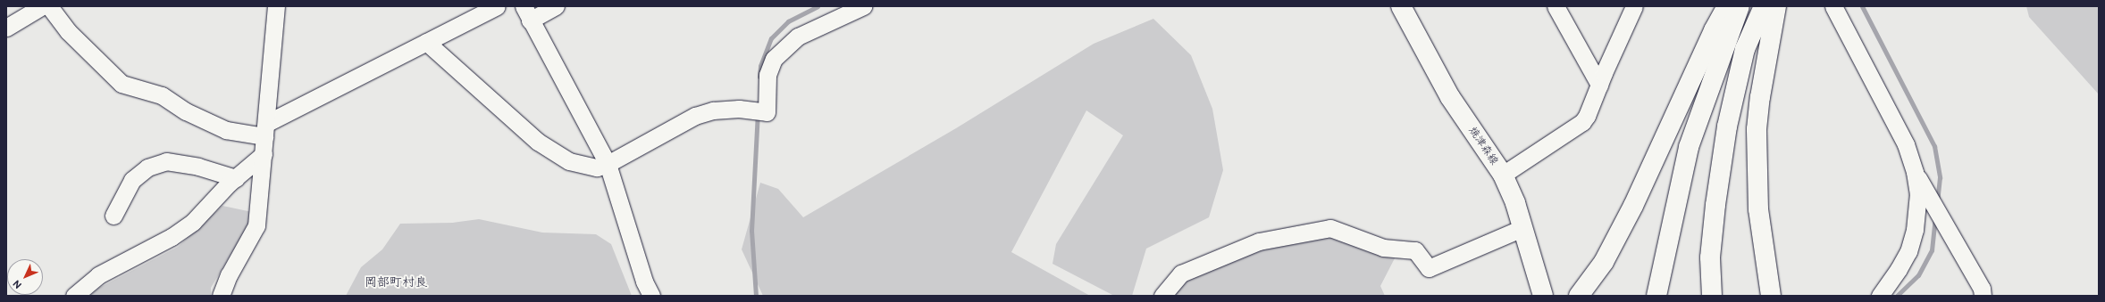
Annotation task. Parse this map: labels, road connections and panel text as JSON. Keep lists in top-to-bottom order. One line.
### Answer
{"streets":{"main road":["焼津森線"]},"districts":["岡部町村良"],"north":"bottom left"}
